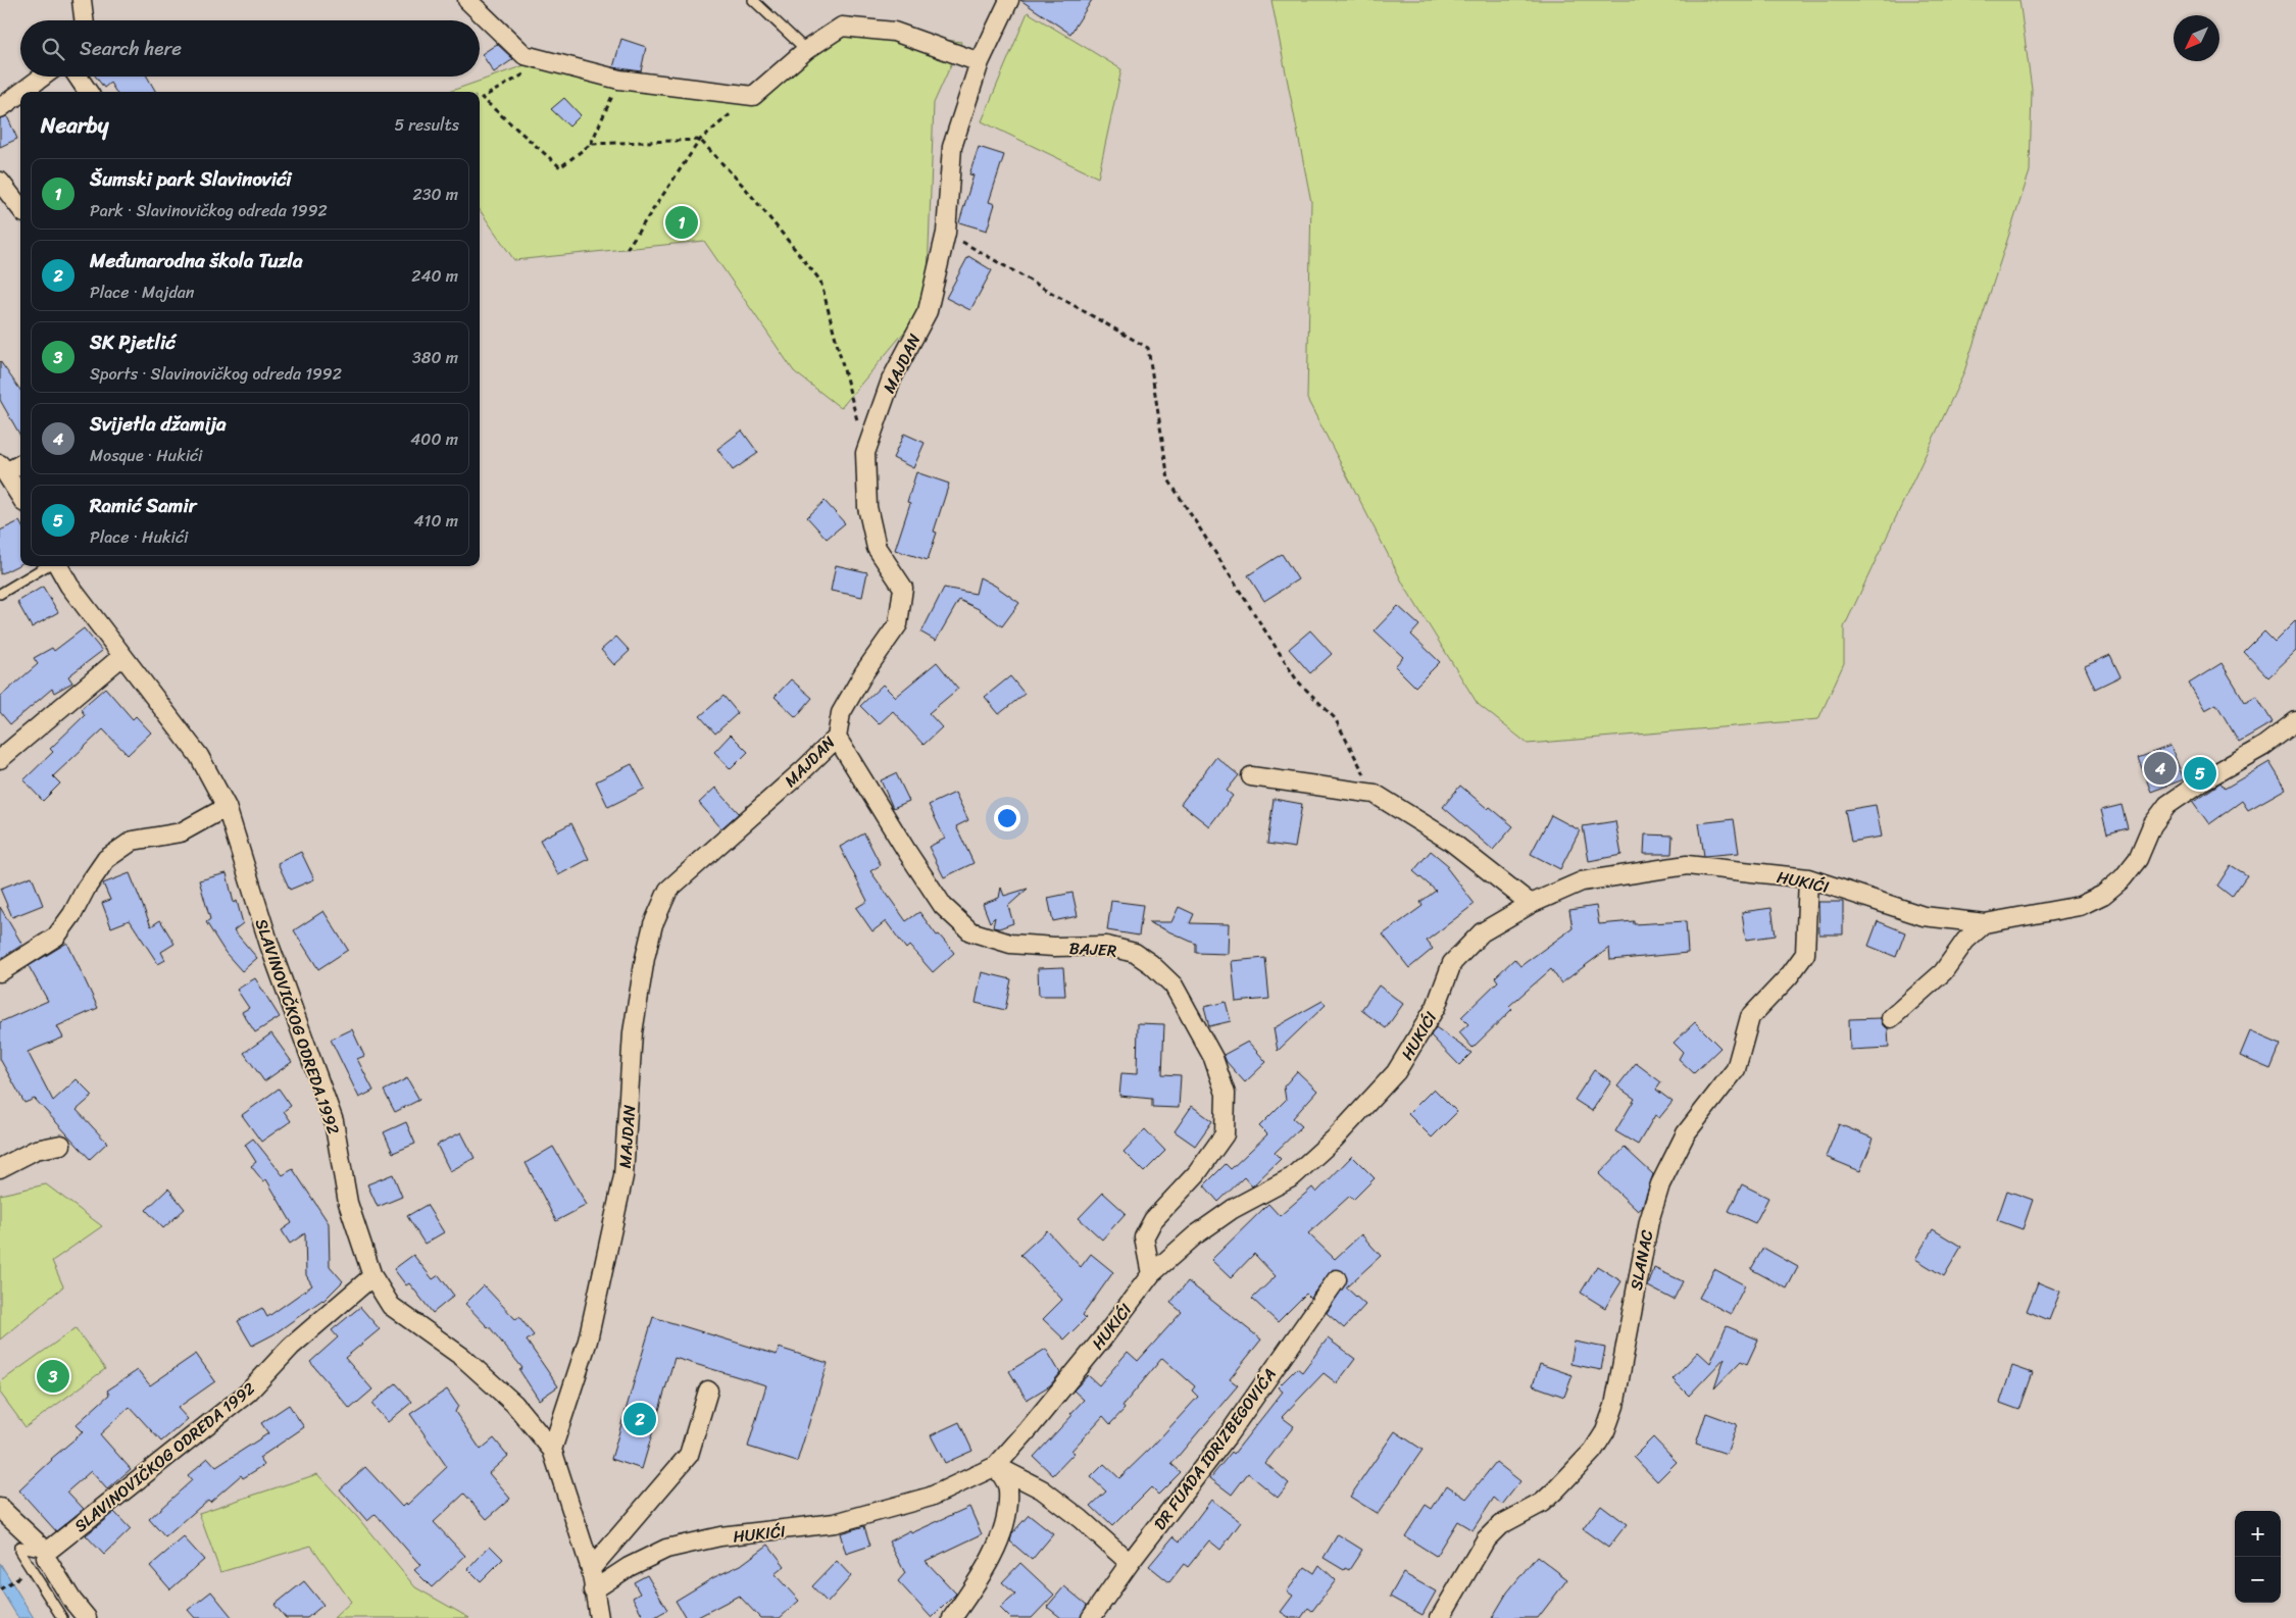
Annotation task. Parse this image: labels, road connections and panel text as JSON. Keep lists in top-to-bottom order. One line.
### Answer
{"streets":{"street":["MAJDAN","HUKIĆI","BAJER","SLAVINOVIČKOG ODREDA 1992","SLANAC","DR FUADA IDRIZBEGOVIĆA"]},"crossings":[["MAJDAN","BAJER"],["MAJDAN","SLAVINOVIČKOG ODREDA 1992"],["HUKIĆI","BAJER"],["HUKIĆI","SLAVINOVIČKOG ODREDA 1992"],["HUKIĆI","SLANAC"]],"north":"bottom left","page":{"search":"Search here","heading":["Nearby","5 results"],"list":[{"mark":"1","name":"Šumski park Slavinovići","note":"Park · Slavinovičkog odreda 1992","value":"230 m"},{"mark":"2","name":"Međunarodna škola Tuzla","note":"Place · Majdan","value":"240 m"},{"mark":"3","name":"SK Pjetlić","note":"Sports · Slavinovičkog odreda 1992","value":"380 m"},{"mark":"4","name":"Svijetla džamija","note":"Mosque · Hukići","value":"400 m"},{"mark":"5","name":"Ramić Samir","note":"Place · Hukići","value":"410 m"}],"pins":["1","4","5","3","2"],"map_buttons":["+","−"]}}
